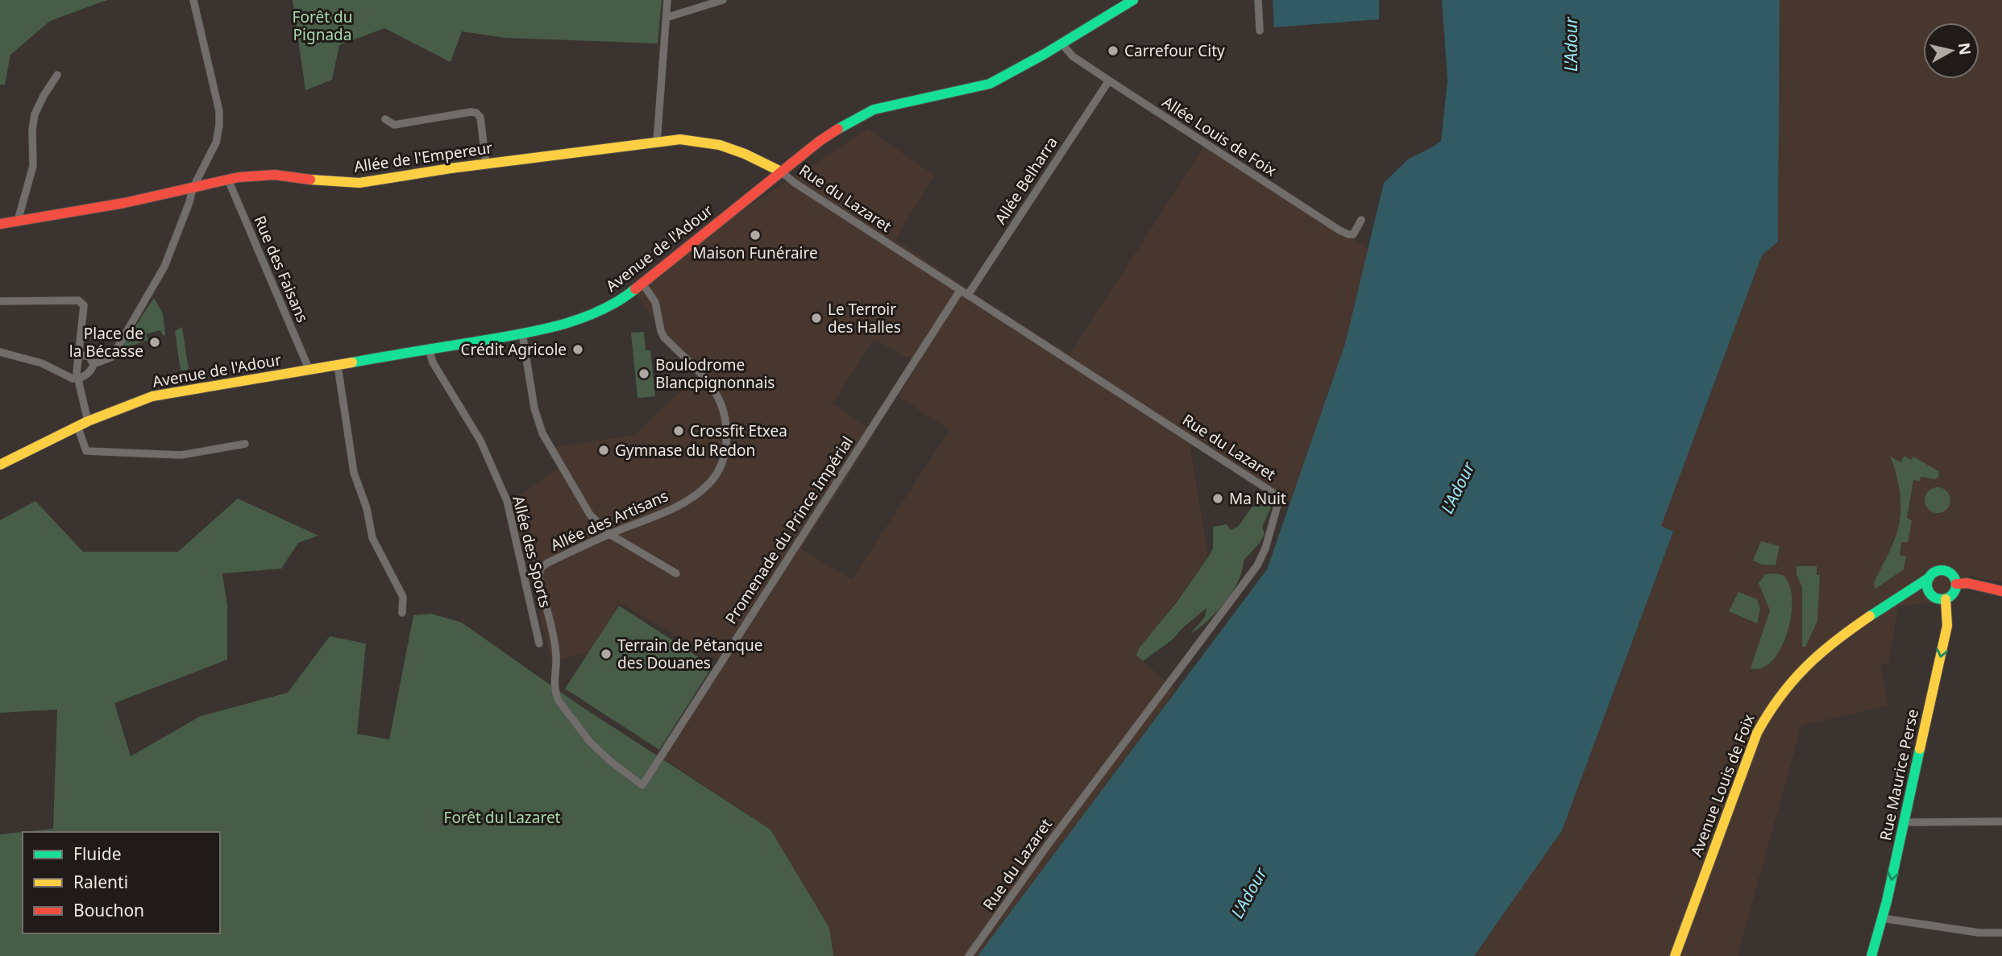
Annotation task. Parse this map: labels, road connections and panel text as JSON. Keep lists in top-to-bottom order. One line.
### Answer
{"streets":{"main road":["Allée de l'Empereur","Avenue de l'Adour","Rue Maurice Perse","Avenue Louis de Foix"],"street":["Allée Louis de Foix","Allée Belharra","Rue du Lazaret","Rue des Faisans","Allée des Artisans","Promenade du Prince Impérial","Allée des Sports"]},"crossings":[["Allée Louis de Foix","Allée Belharra"],["Allée Louis de Foix","Avenue de l'Adour"],["Allée de l'Empereur","Rue du Lazaret"],["Allée de l'Empereur","Avenue de l'Adour"],["Allée de l'Empereur","Rue des Faisans"],["Allée Belharra","Rue du Lazaret"],["Rue du Lazaret","Avenue de l'Adour"],["Rue du Lazaret","Promenade du Prince Impérial"],["Avenue de l'Adour","Rue des Faisans"],["Avenue de l'Adour","Allée des Artisans"],["Avenue de l'Adour","Allée des Sports"],["Allée des Artisans","Promenade du Prince Impérial"],["Rue Maurice Perse","Avenue Louis de Foix"]],"one_way":["Rue Maurice Perse"],"water":["L'Adour"],"parks":["Forêt du Pignada","Forêt du Lazaret"],"places":["Carrefour City","Maison Funéraire","Le Terroir des Halles","Place de la Bécasse","Crédit Agricole","Boulodrome Blancpignonnais","Crossfit Etxea","Gymnase du Redon","Ma Nuit","Terrain de Pétanque des Douanes"],"legend":["Fluide","Ralenti","Bouchon"],"north":"right"}
